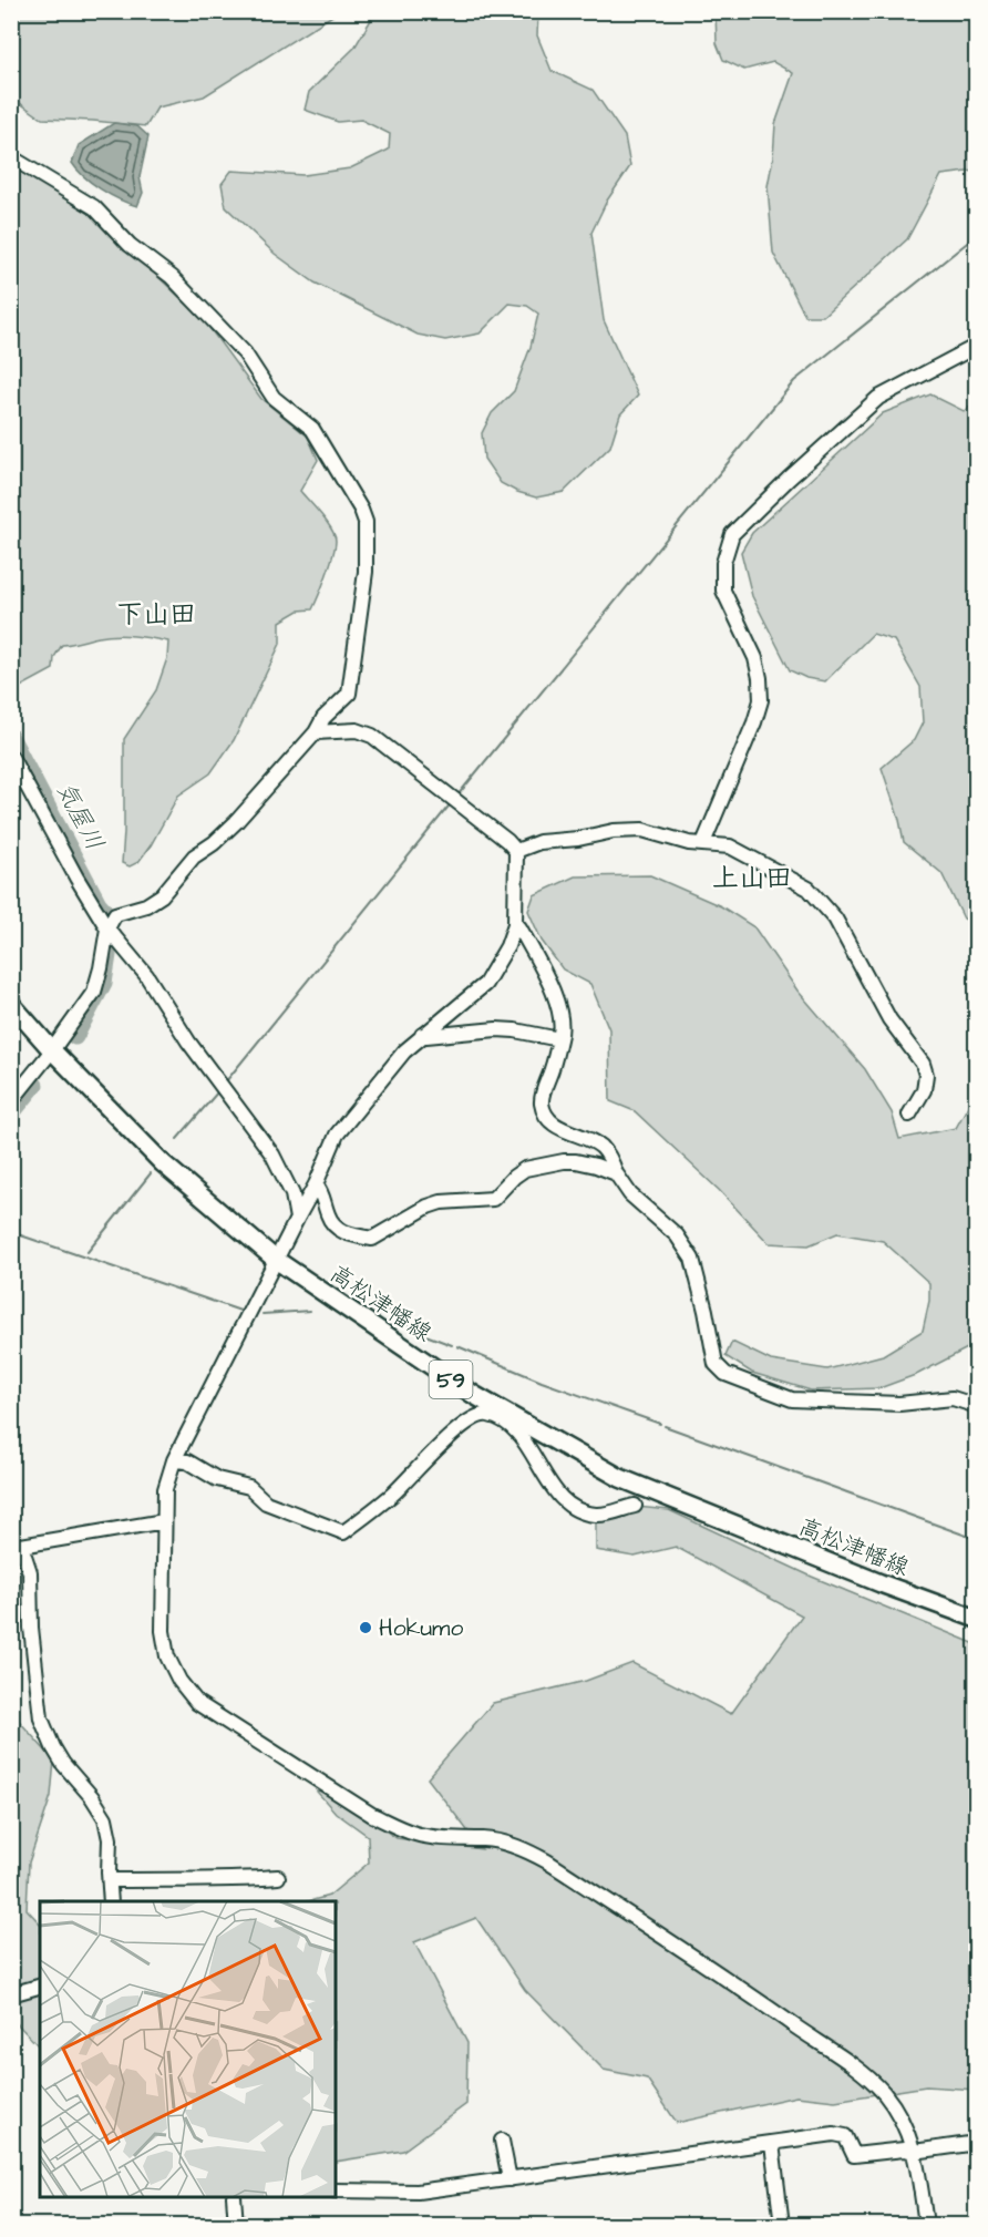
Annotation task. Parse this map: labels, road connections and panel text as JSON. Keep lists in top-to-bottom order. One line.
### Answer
{"streets":{"main road":["高松津幡線","59"]},"districts":["下山田","上山田"],"water":["気屋川"],"places":["Hokumo"]}
